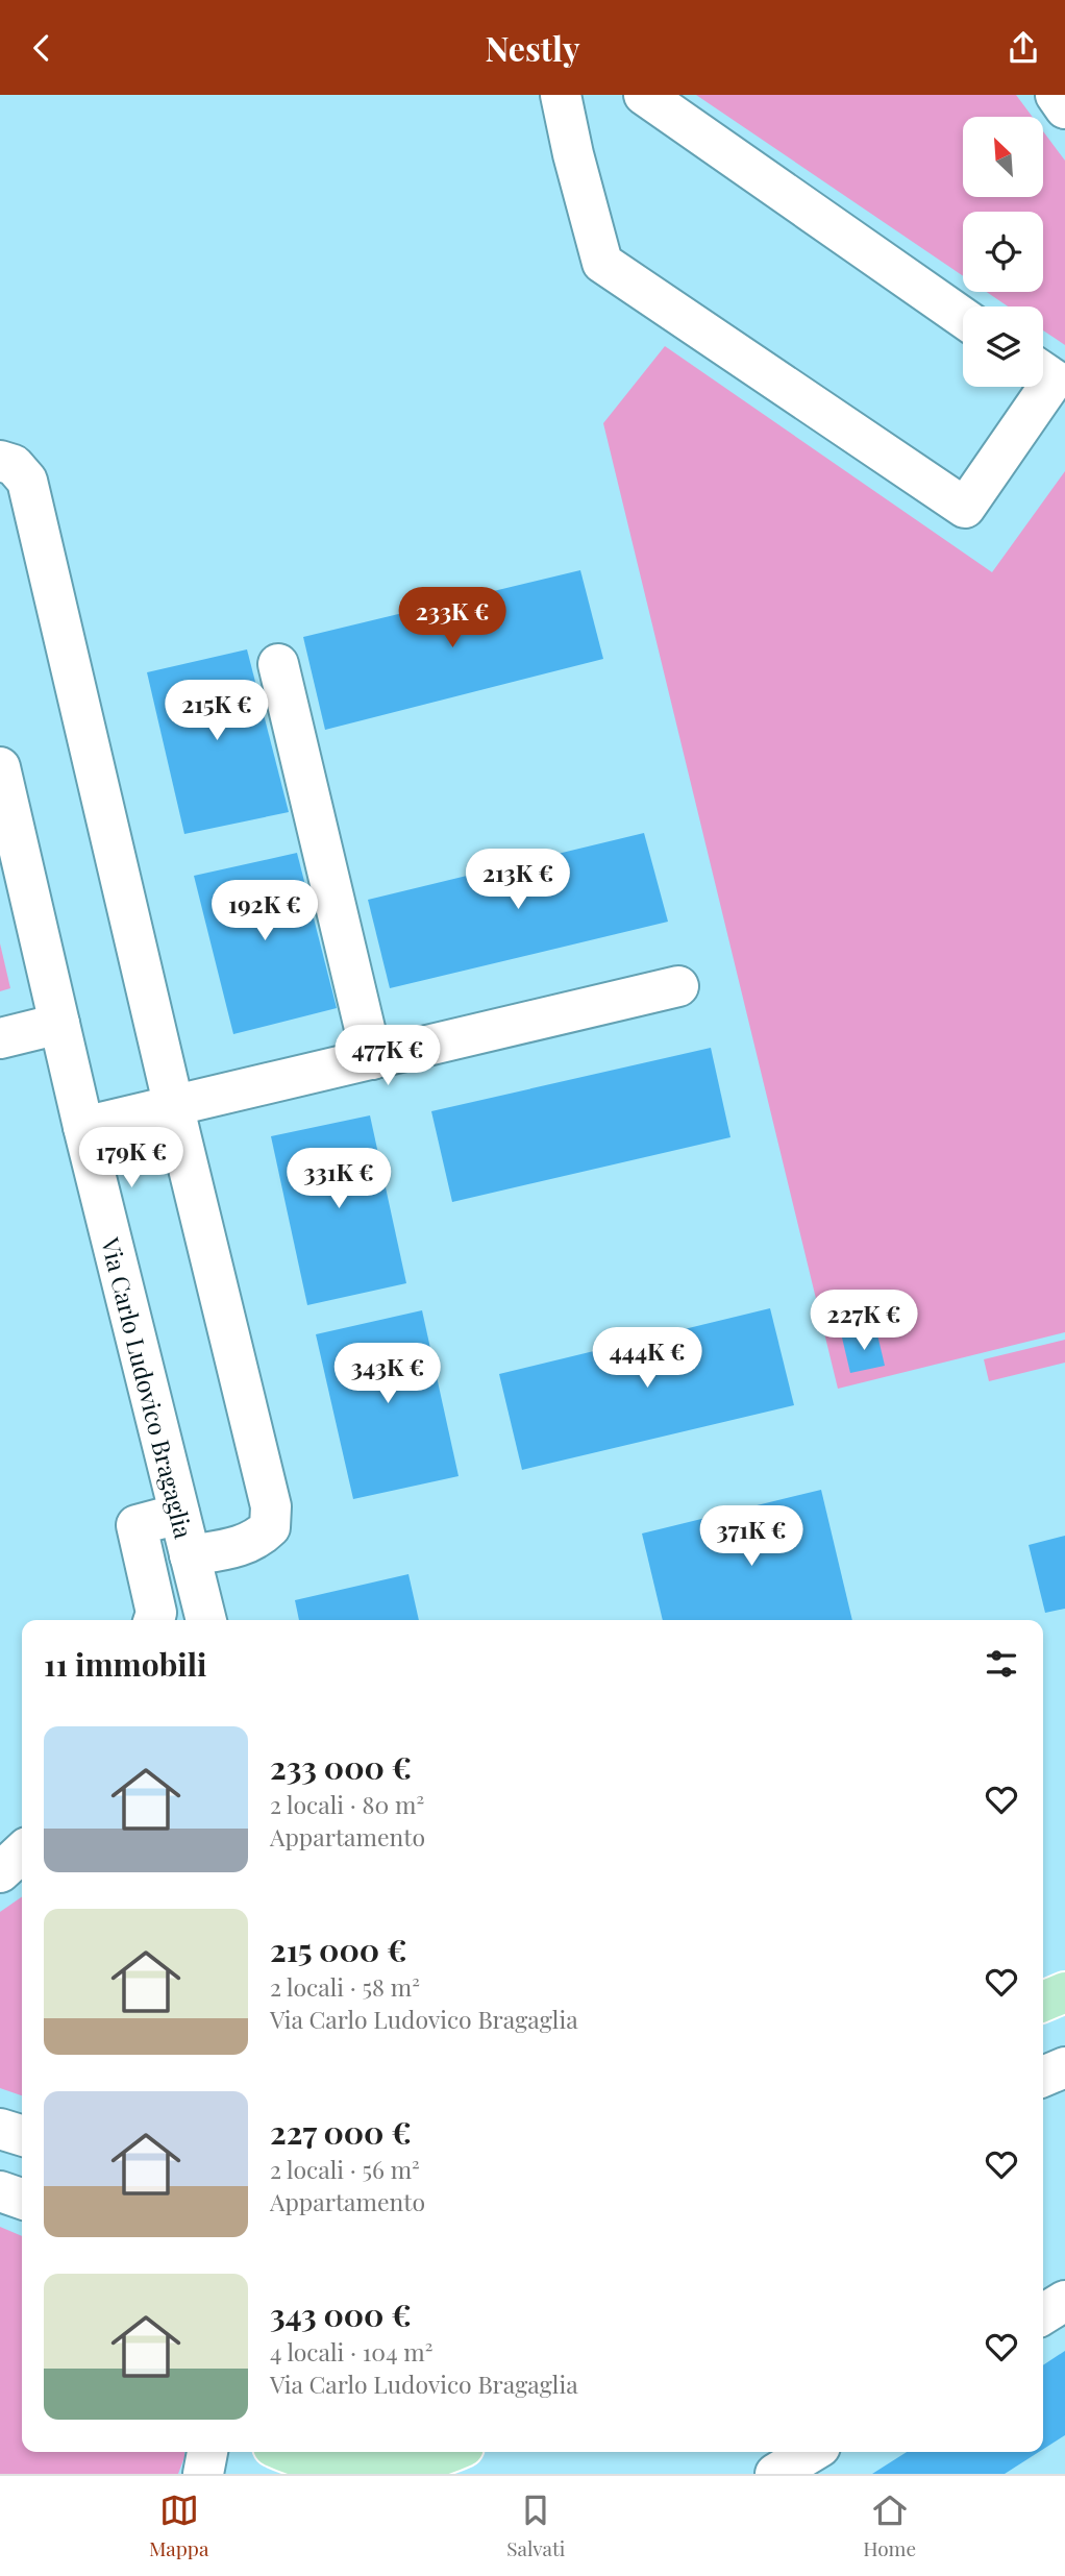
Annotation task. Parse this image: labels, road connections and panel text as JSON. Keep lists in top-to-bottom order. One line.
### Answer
{"streets":{"street":["Via Carlo Ludovico Bragaglia"]},"north":"top left","page":{"header":"Nestly","price":["233K €","215K €","213K €","192K €","477K €","179K €","331K €","227K €","444K €","343K €","371K €"],"heading":"11 immobili","list":[{"name":"233 000 €","note":"2 locali · 80 m² · Appartamento"},{"name":"215 000 €","note":"2 locali · 58 m² · Via Carlo Ludovico Bragaglia"},{"name":"227 000 €","note":"2 locali · 56 m² · Appartamento"},{"name":"343 000 €","note":"4 locali · 104 m² · Via Carlo Ludovico Bragaglia"}],"tabs":["Mappa","Salvati","Home"]}}
